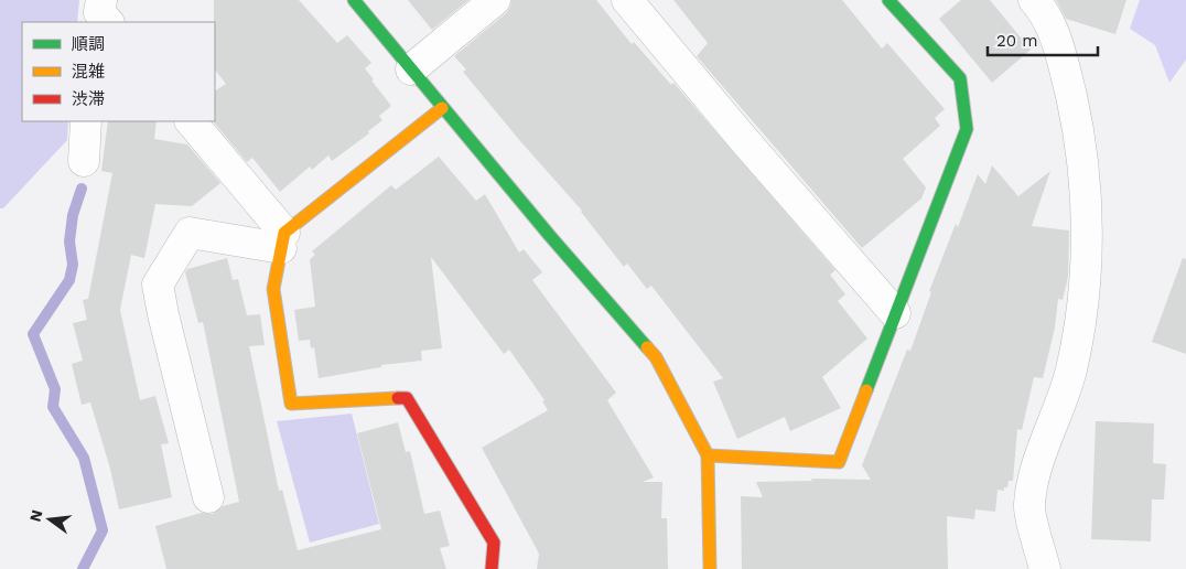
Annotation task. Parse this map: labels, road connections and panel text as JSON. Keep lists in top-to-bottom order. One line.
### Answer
{"legend":["順調","混雑","渋滞"],"scale_bar":"20 m","north":"left"}
